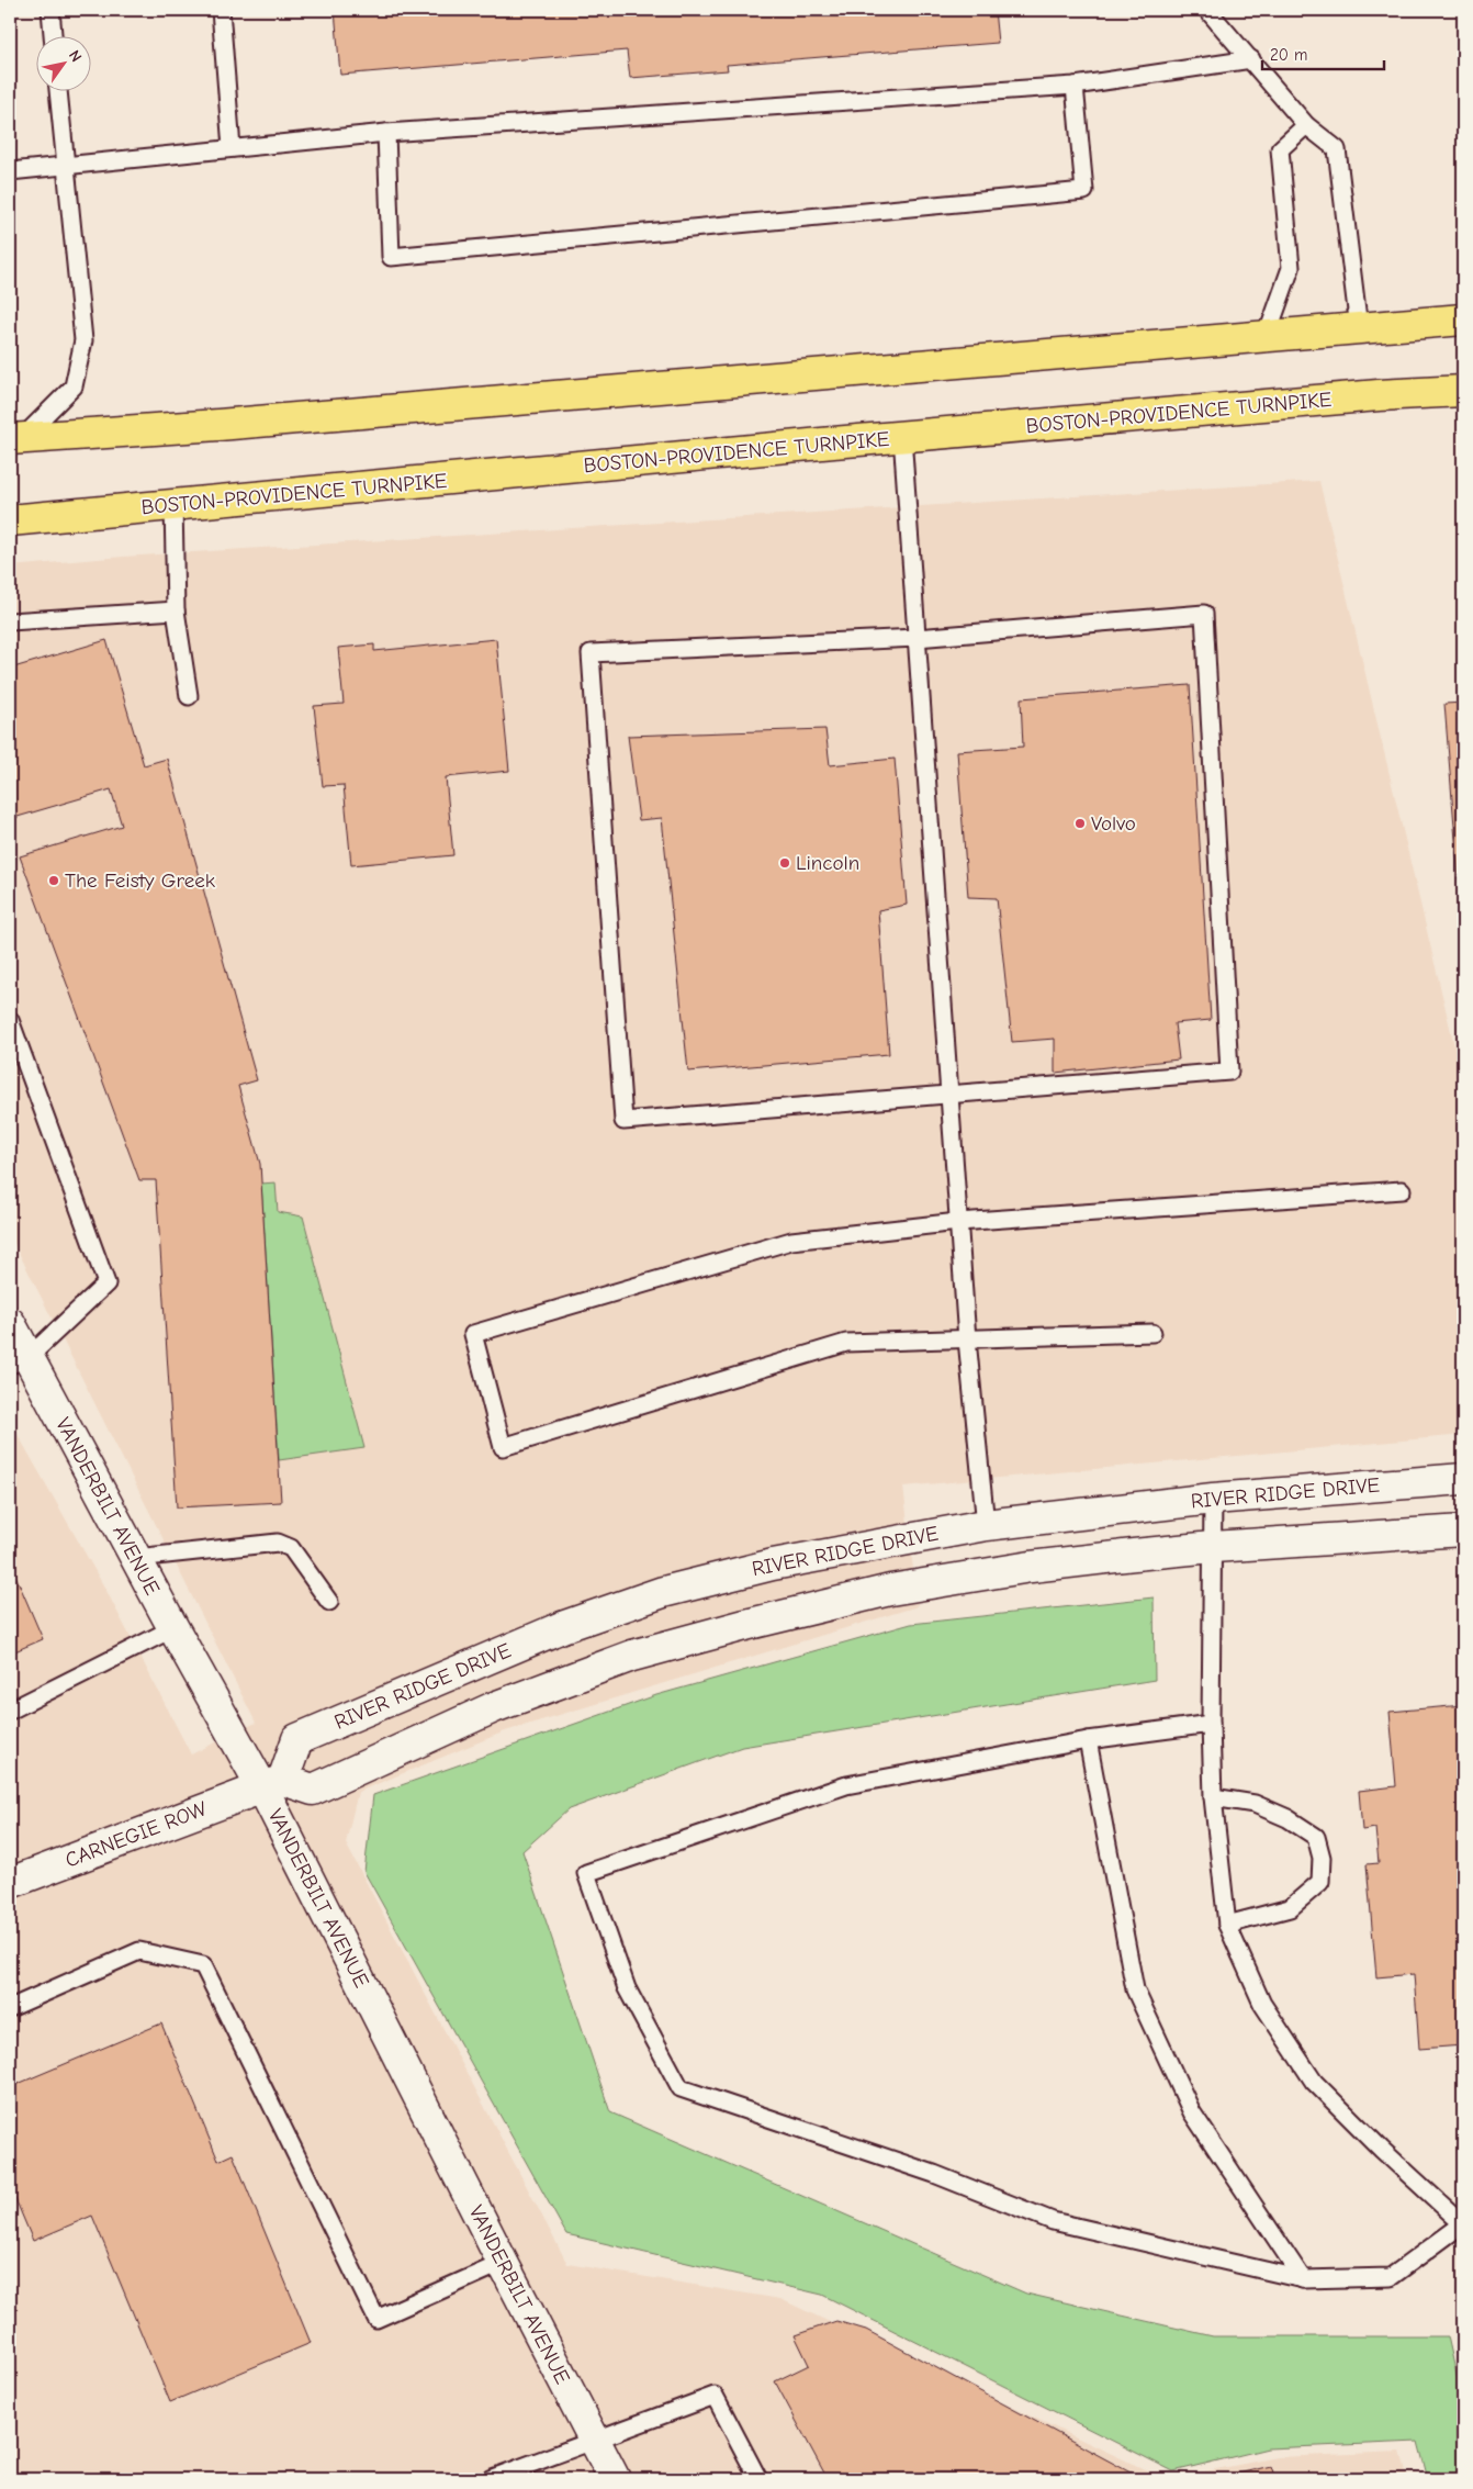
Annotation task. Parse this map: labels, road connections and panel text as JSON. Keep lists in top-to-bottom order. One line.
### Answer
{"streets":{"main road":["BOSTON-PROVIDENCE TURNPIKE"],"street":["RIVER RIDGE DRIVE","VANDERBILT AVENUE","CARNEGIE ROW"]},"crossings":[["RIVER RIDGE DRIVE","VANDERBILT AVENUE"],["RIVER RIDGE DRIVE","CARNEGIE ROW"],["VANDERBILT AVENUE","CARNEGIE ROW"]],"places":["Volvo","Lincoln","The Feisty Greek"],"scale_bar":"20 m","north":"top right"}
